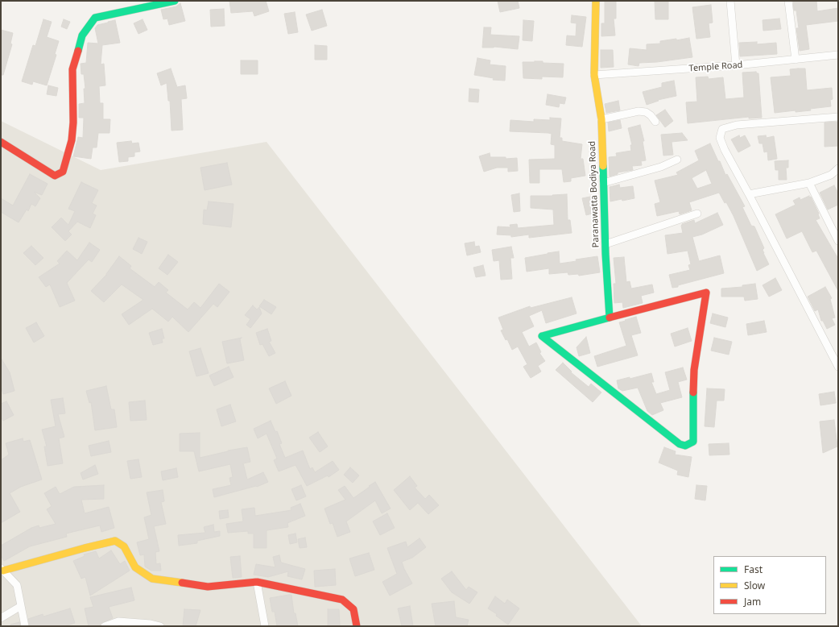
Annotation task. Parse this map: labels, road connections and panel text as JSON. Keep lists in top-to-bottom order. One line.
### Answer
{"streets":{"street":["Temple Road","Paranawatta Bodiya Road"]},"crossings":[["Temple Road","Paranawatta Bodiya Road"]],"legend":["Fast","Slow","Jam"]}
